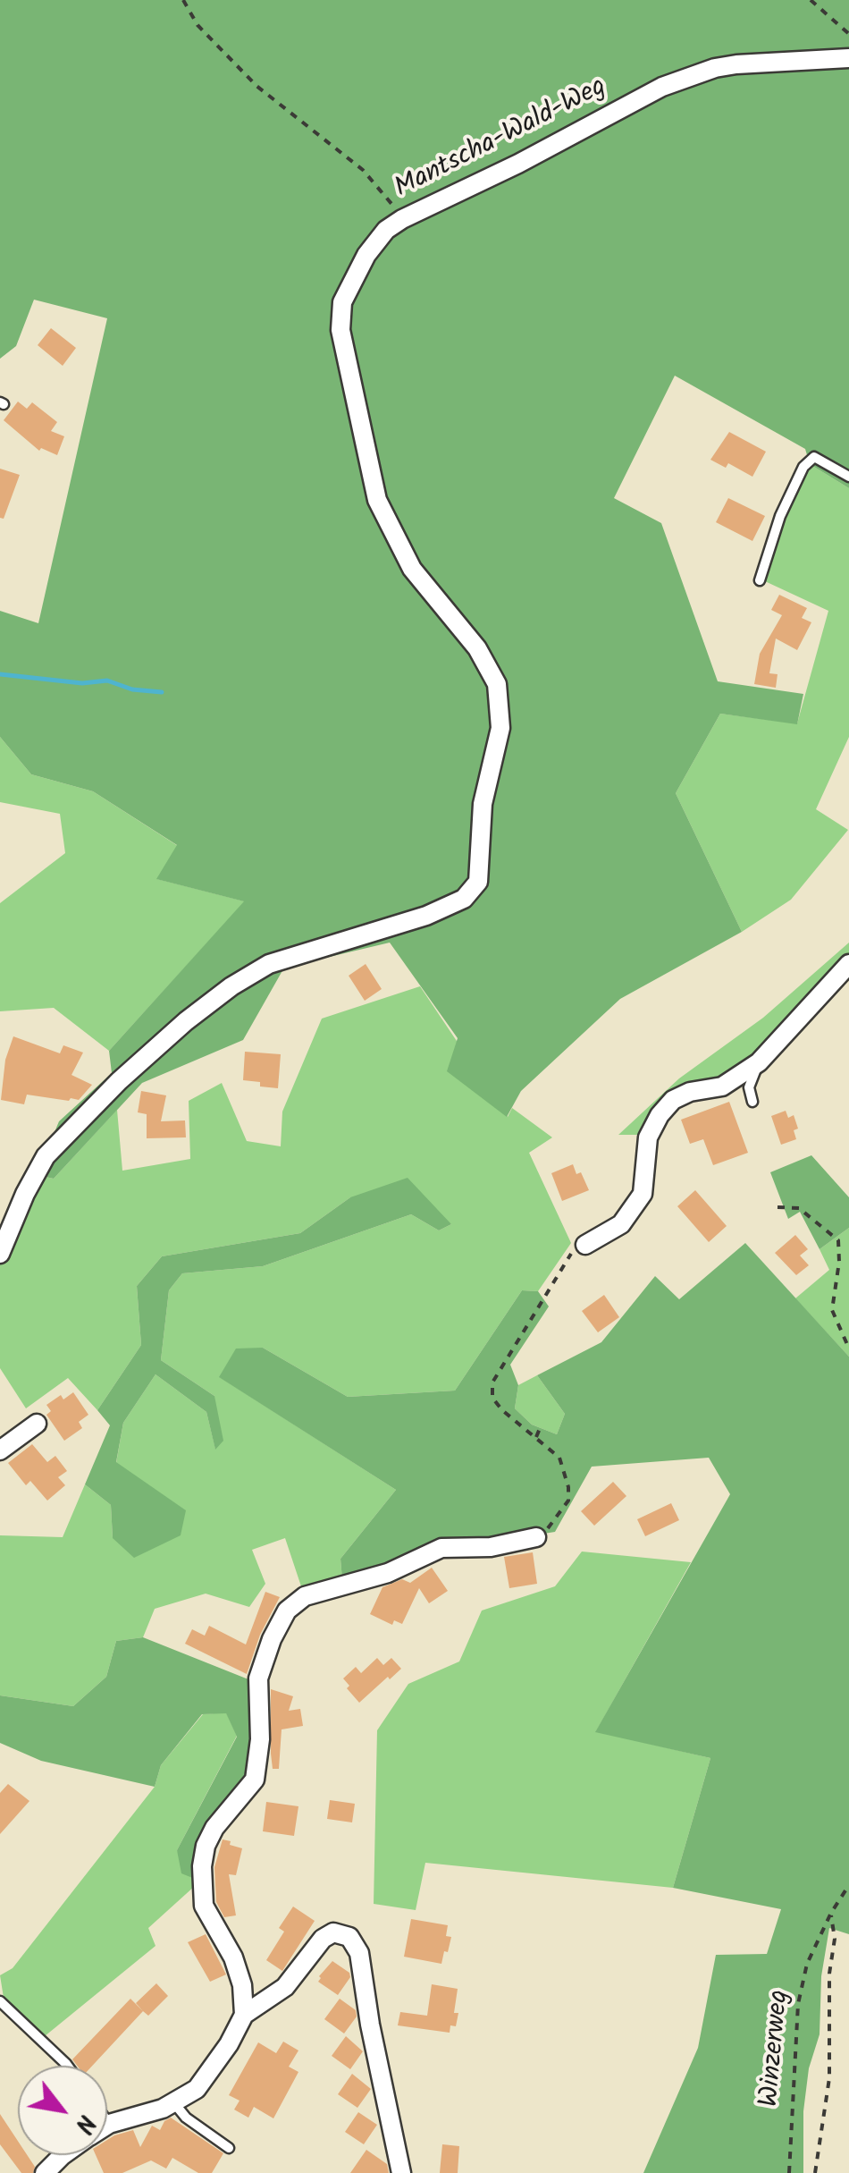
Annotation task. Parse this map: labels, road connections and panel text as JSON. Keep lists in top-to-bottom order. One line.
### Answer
{"streets":{"street":["Mantscha-Wald-Weg"],"path":["Winzerweg"]},"north":"bottom right"}
